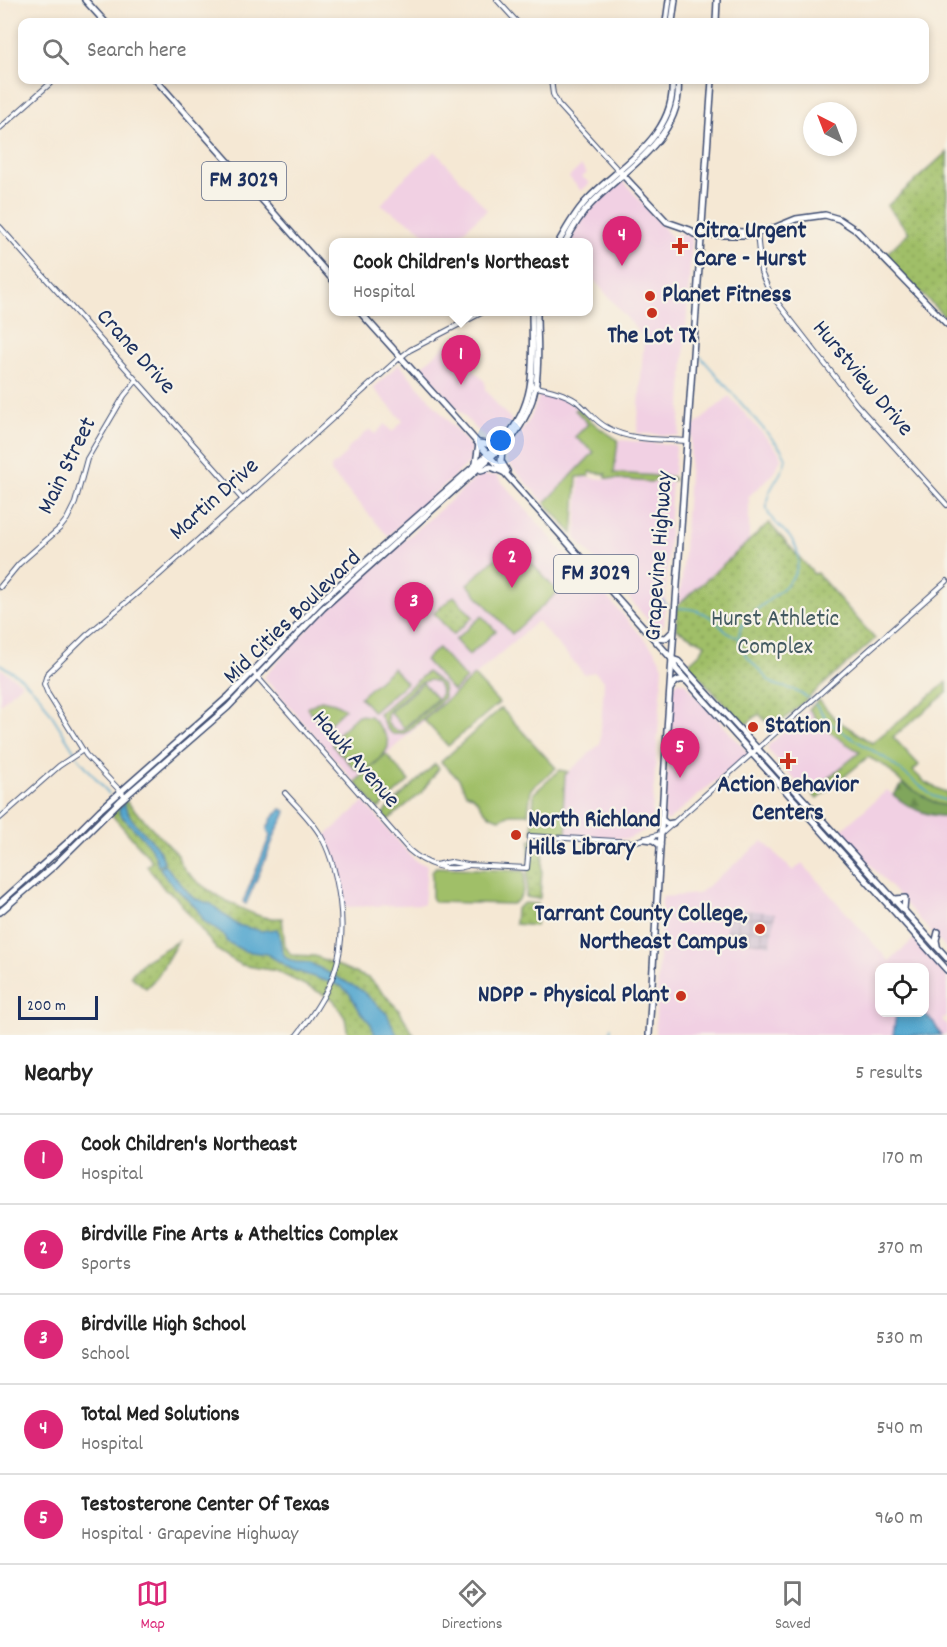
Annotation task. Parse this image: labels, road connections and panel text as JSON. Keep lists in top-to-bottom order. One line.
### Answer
{"streets":{"main road":["FM 3029","Grapevine Highway","Mid Cities Boulevard"],"street":["Crane Drive","Hurstview Drive","Main Street","Martin Drive","Hawk Avenue"]},"crossings":[["FM 3029","Martin Drive"],["FM 3029","Grapevine Highway"],["FM 3029","Mid Cities Boulevard"],["Crane Drive","Main Street"],["Crane Drive","Martin Drive"],["Mid Cities Boulevard","Hawk Avenue"]],"parks":["Hurst Athletic Complex"],"places":{"health":["Citra Urgent Care - Hurst","Action Behavior Centers"],"other":["Planet Fitness","The Lot TX","Station 1","North Richland Hills Library","Tarrant County College, Northeast Campus","NDPP - Physical Plant"]},"scale_bar":"200 m","north":"top left","page":{"search":"Search here","pins":["4","1","2","3","5"],"popup":["Cook Children's Northeast","Hospital"],"scale":"200 m","heading":["Nearby","5 results"],"list":[{"mark":"1","name":"Cook Children's Northeast","note":"Hospital","value":"170 m"},{"mark":"2","name":"Birdville Fine Arts & Atheltics Complex","note":"Sports","value":"370 m"},{"mark":"3","name":"Birdville High School","note":"School","value":"530 m"},{"mark":"4","name":"Total Med Solutions","note":"Hospital","value":"540 m"},{"mark":"5","name":"Testosterone Center Of Texas","note":"Hospital · Grapevine Highway","value":"960 m"}],"nav":["Map","Directions","Saved"]}}
